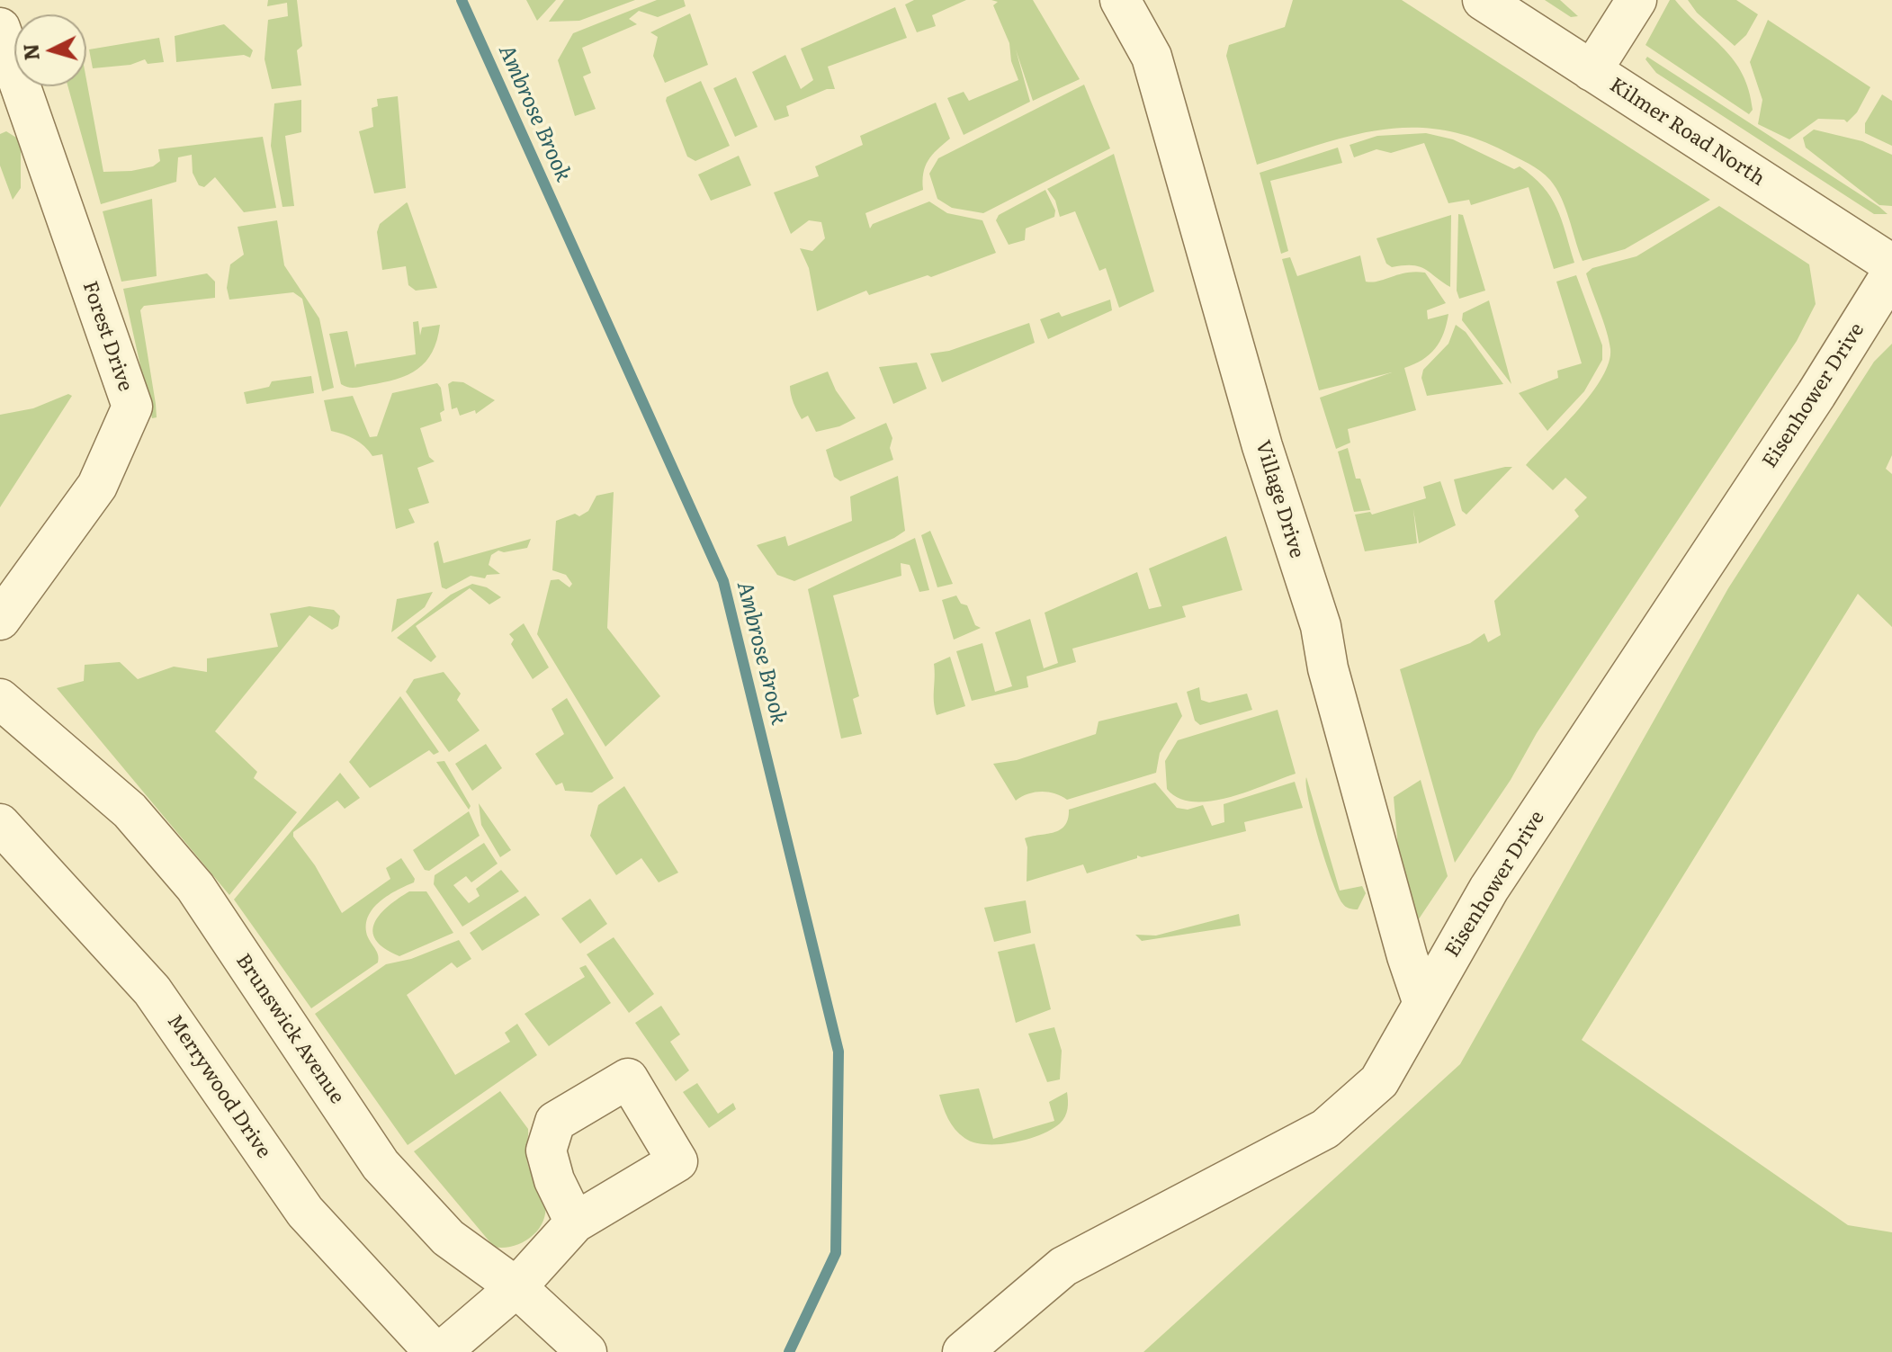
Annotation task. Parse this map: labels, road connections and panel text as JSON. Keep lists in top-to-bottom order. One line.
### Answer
{"streets":{"street":["Kilmer Road North","Forest Drive","Eisenhower Drive","Village Drive","Brunswick Avenue","Merrywood Drive"]},"crossings":[["Eisenhower Drive","Village Drive"]],"water":["Ambrose Brook"],"north":"left"}
